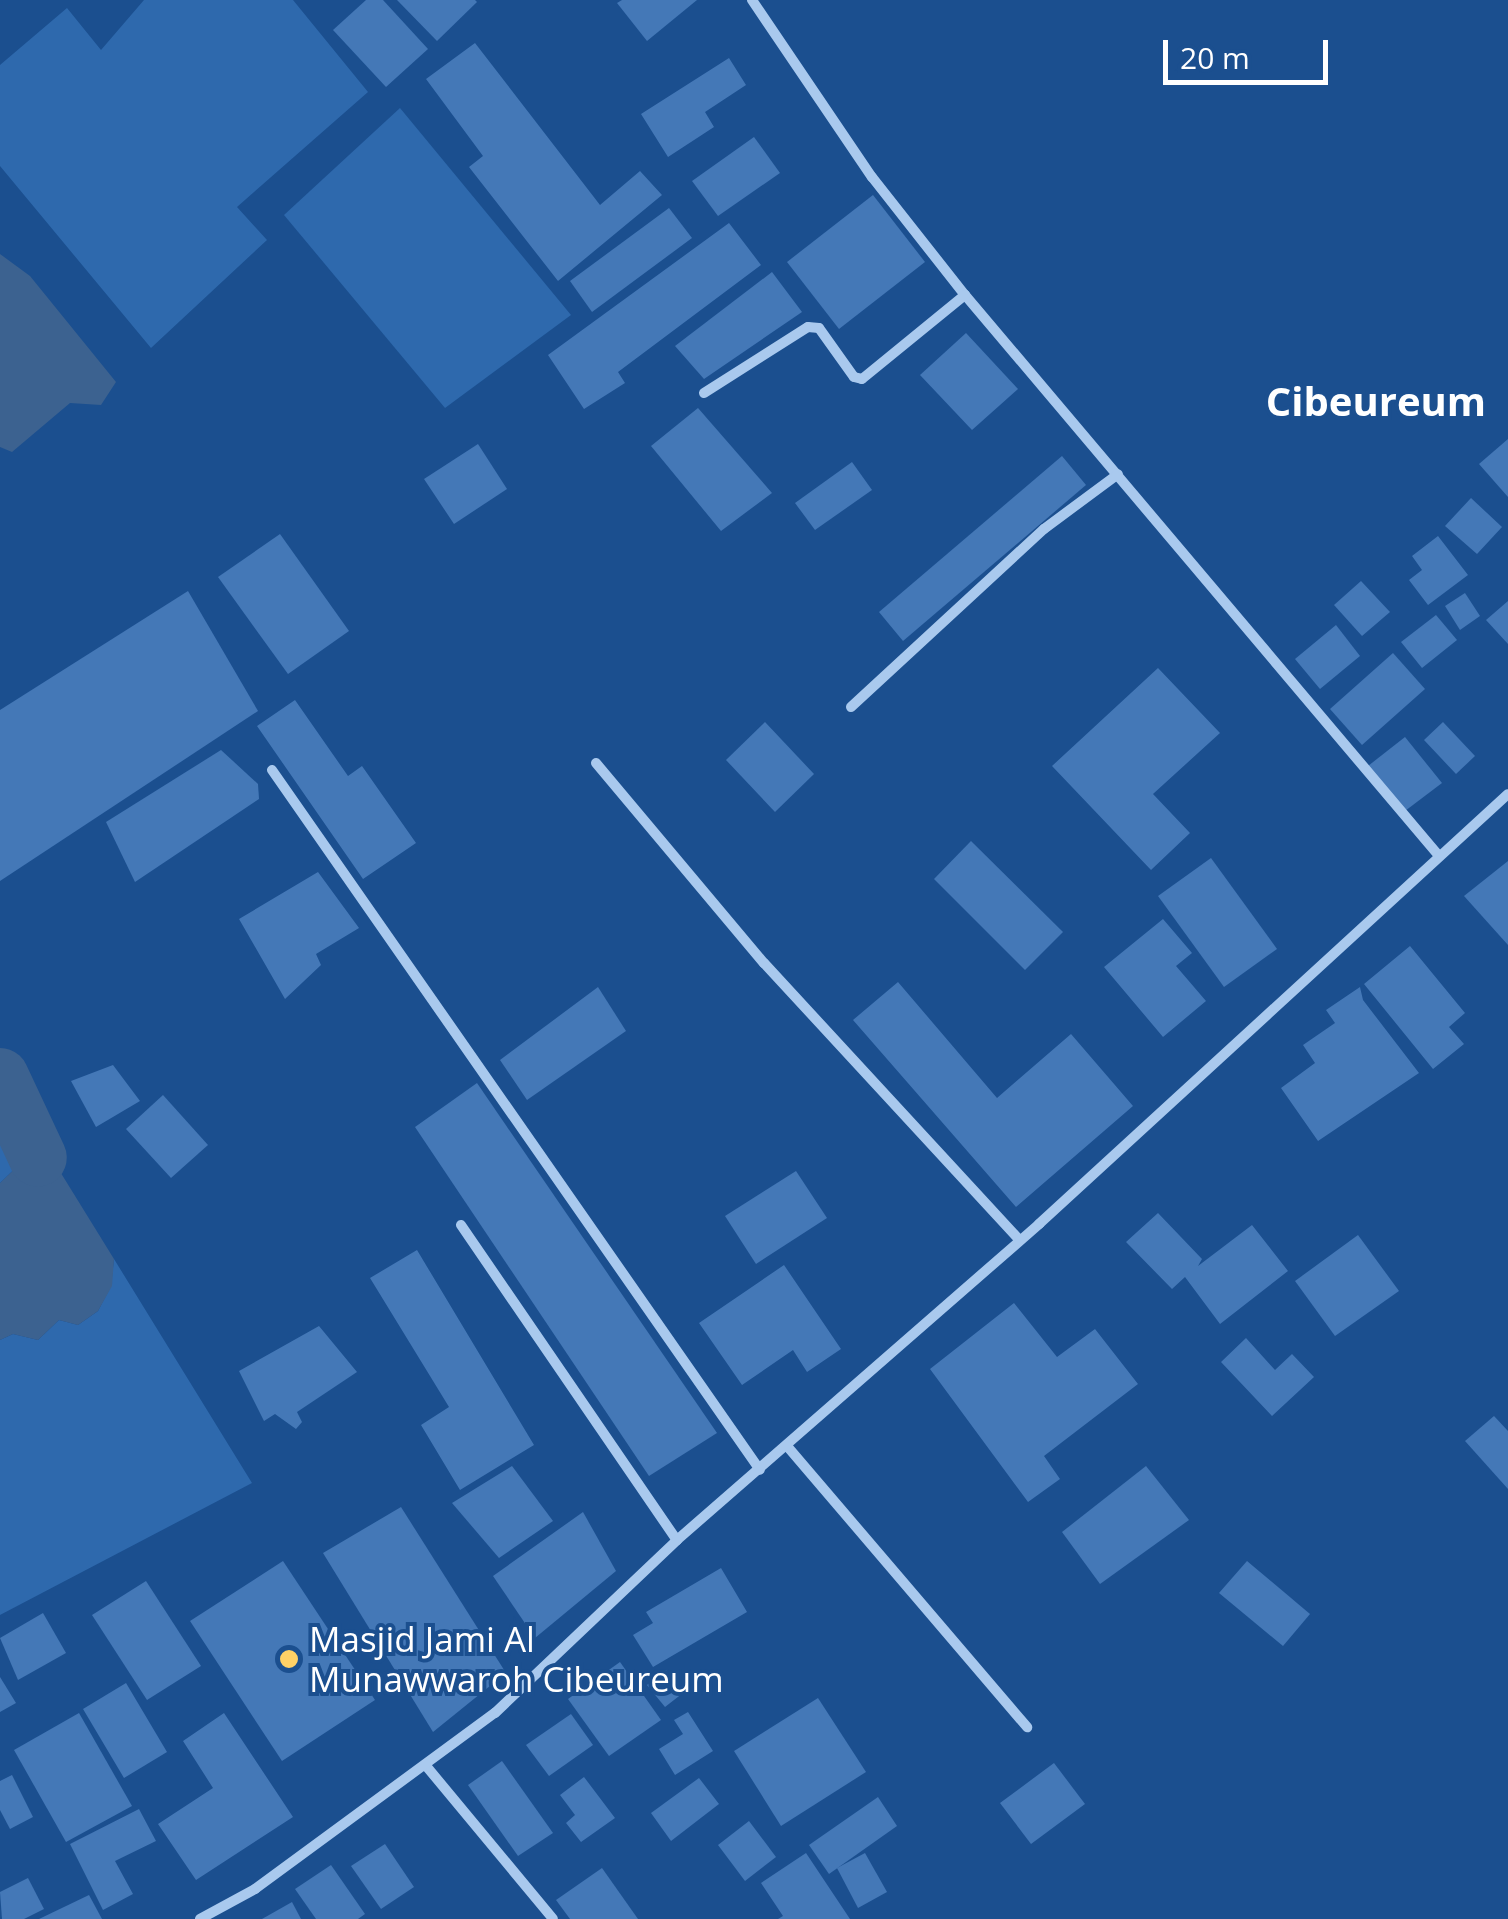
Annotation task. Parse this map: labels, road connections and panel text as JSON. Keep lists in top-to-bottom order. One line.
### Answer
{"districts":["Cibeureum"],"places":["Masjid Jami Al Munawwaroh Cibeureum"],"scale_bar":"20 m"}
